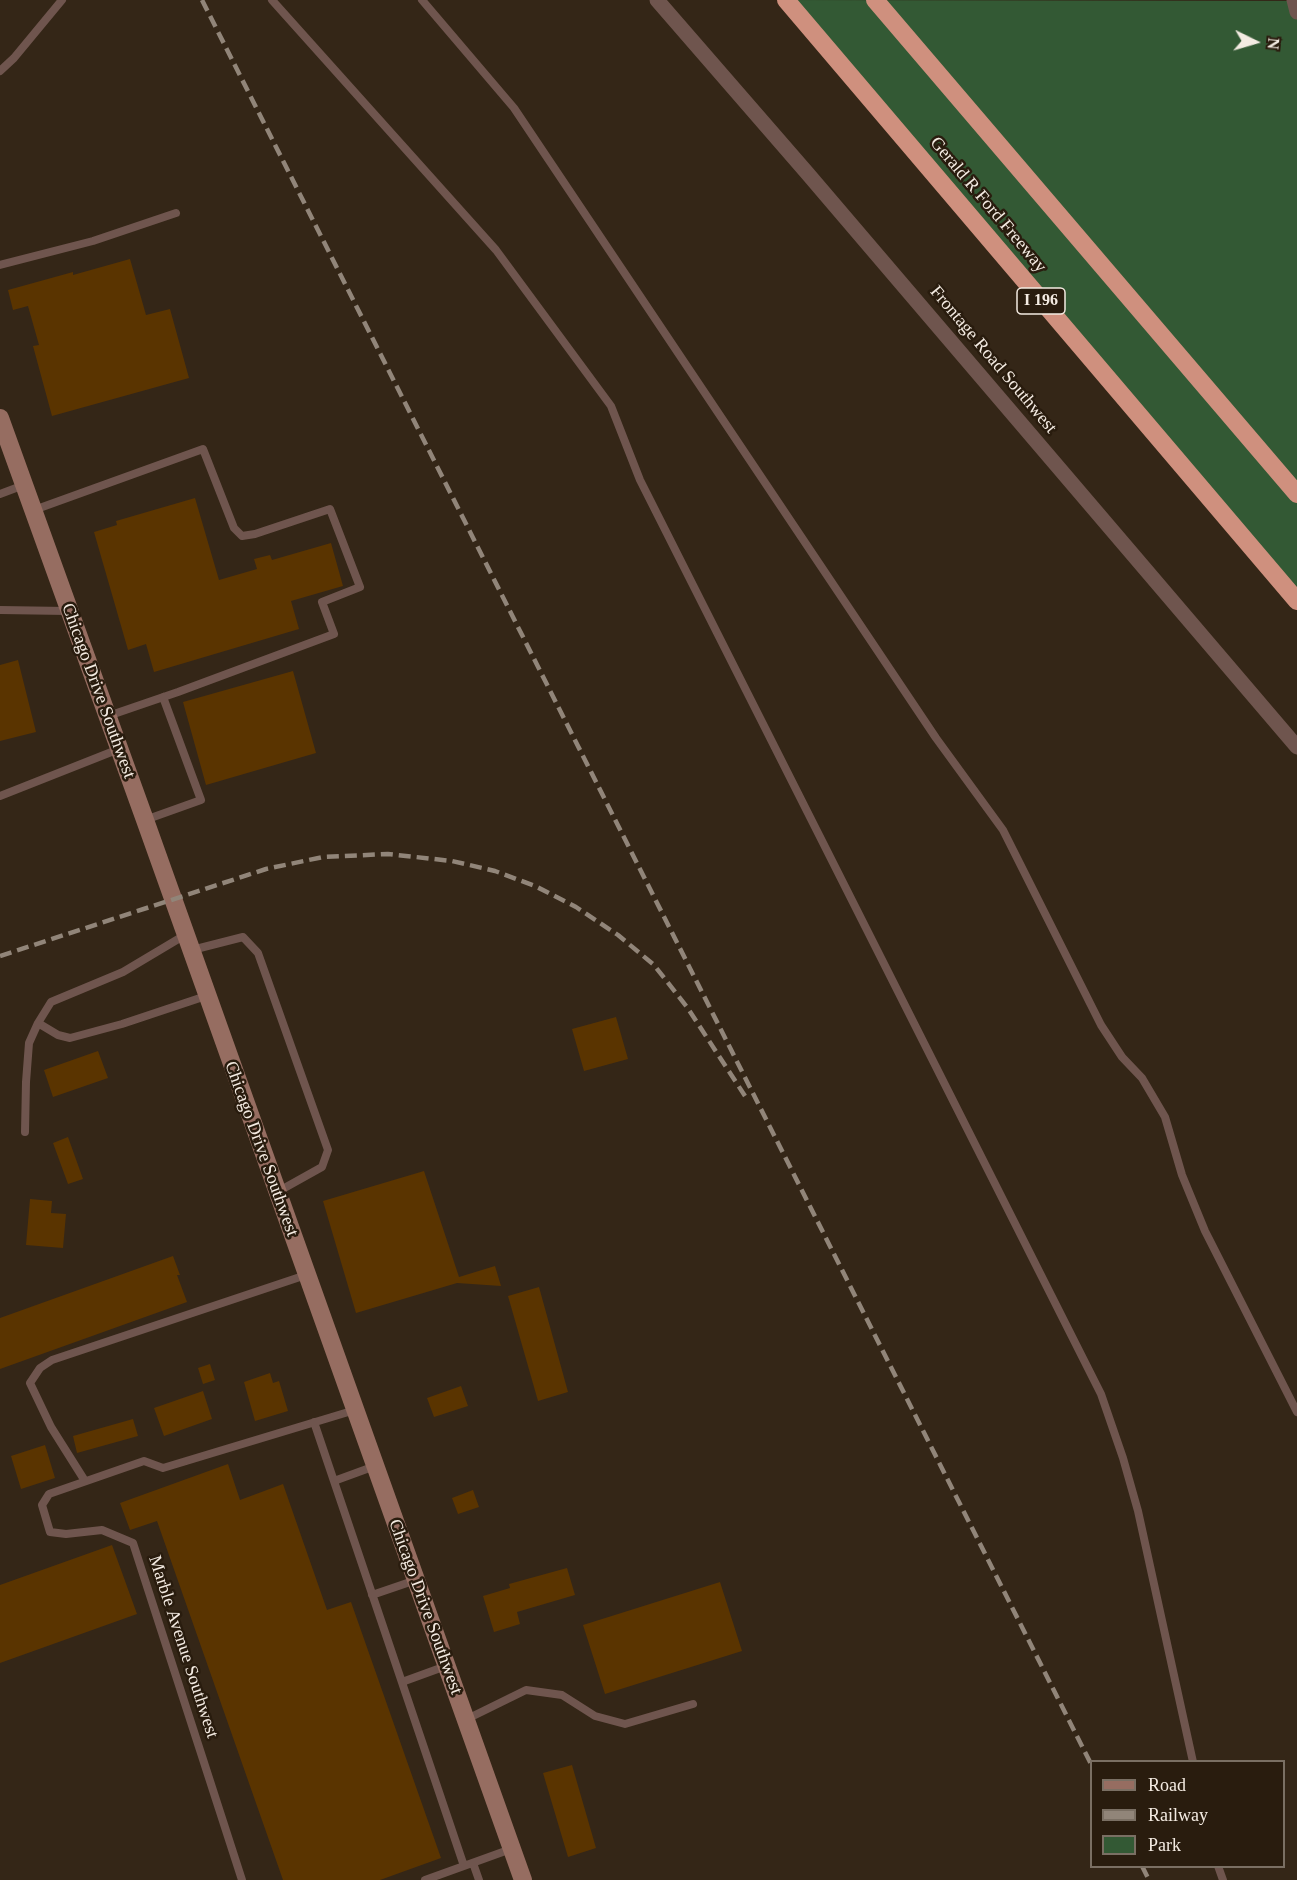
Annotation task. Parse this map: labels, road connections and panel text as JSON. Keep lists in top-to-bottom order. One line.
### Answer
{"streets":{"highway":["Gerald R Ford Freeway","I 196"],"main road":["Chicago Drive Southwest"],"street":["Frontage Road Southwest"],"lane":["Marble Avenue Southwest"]},"crossings":[["Chicago Drive Southwest","Marble Avenue Southwest"]],"legend":["Road","Railway","Park"],"north":"right"}
